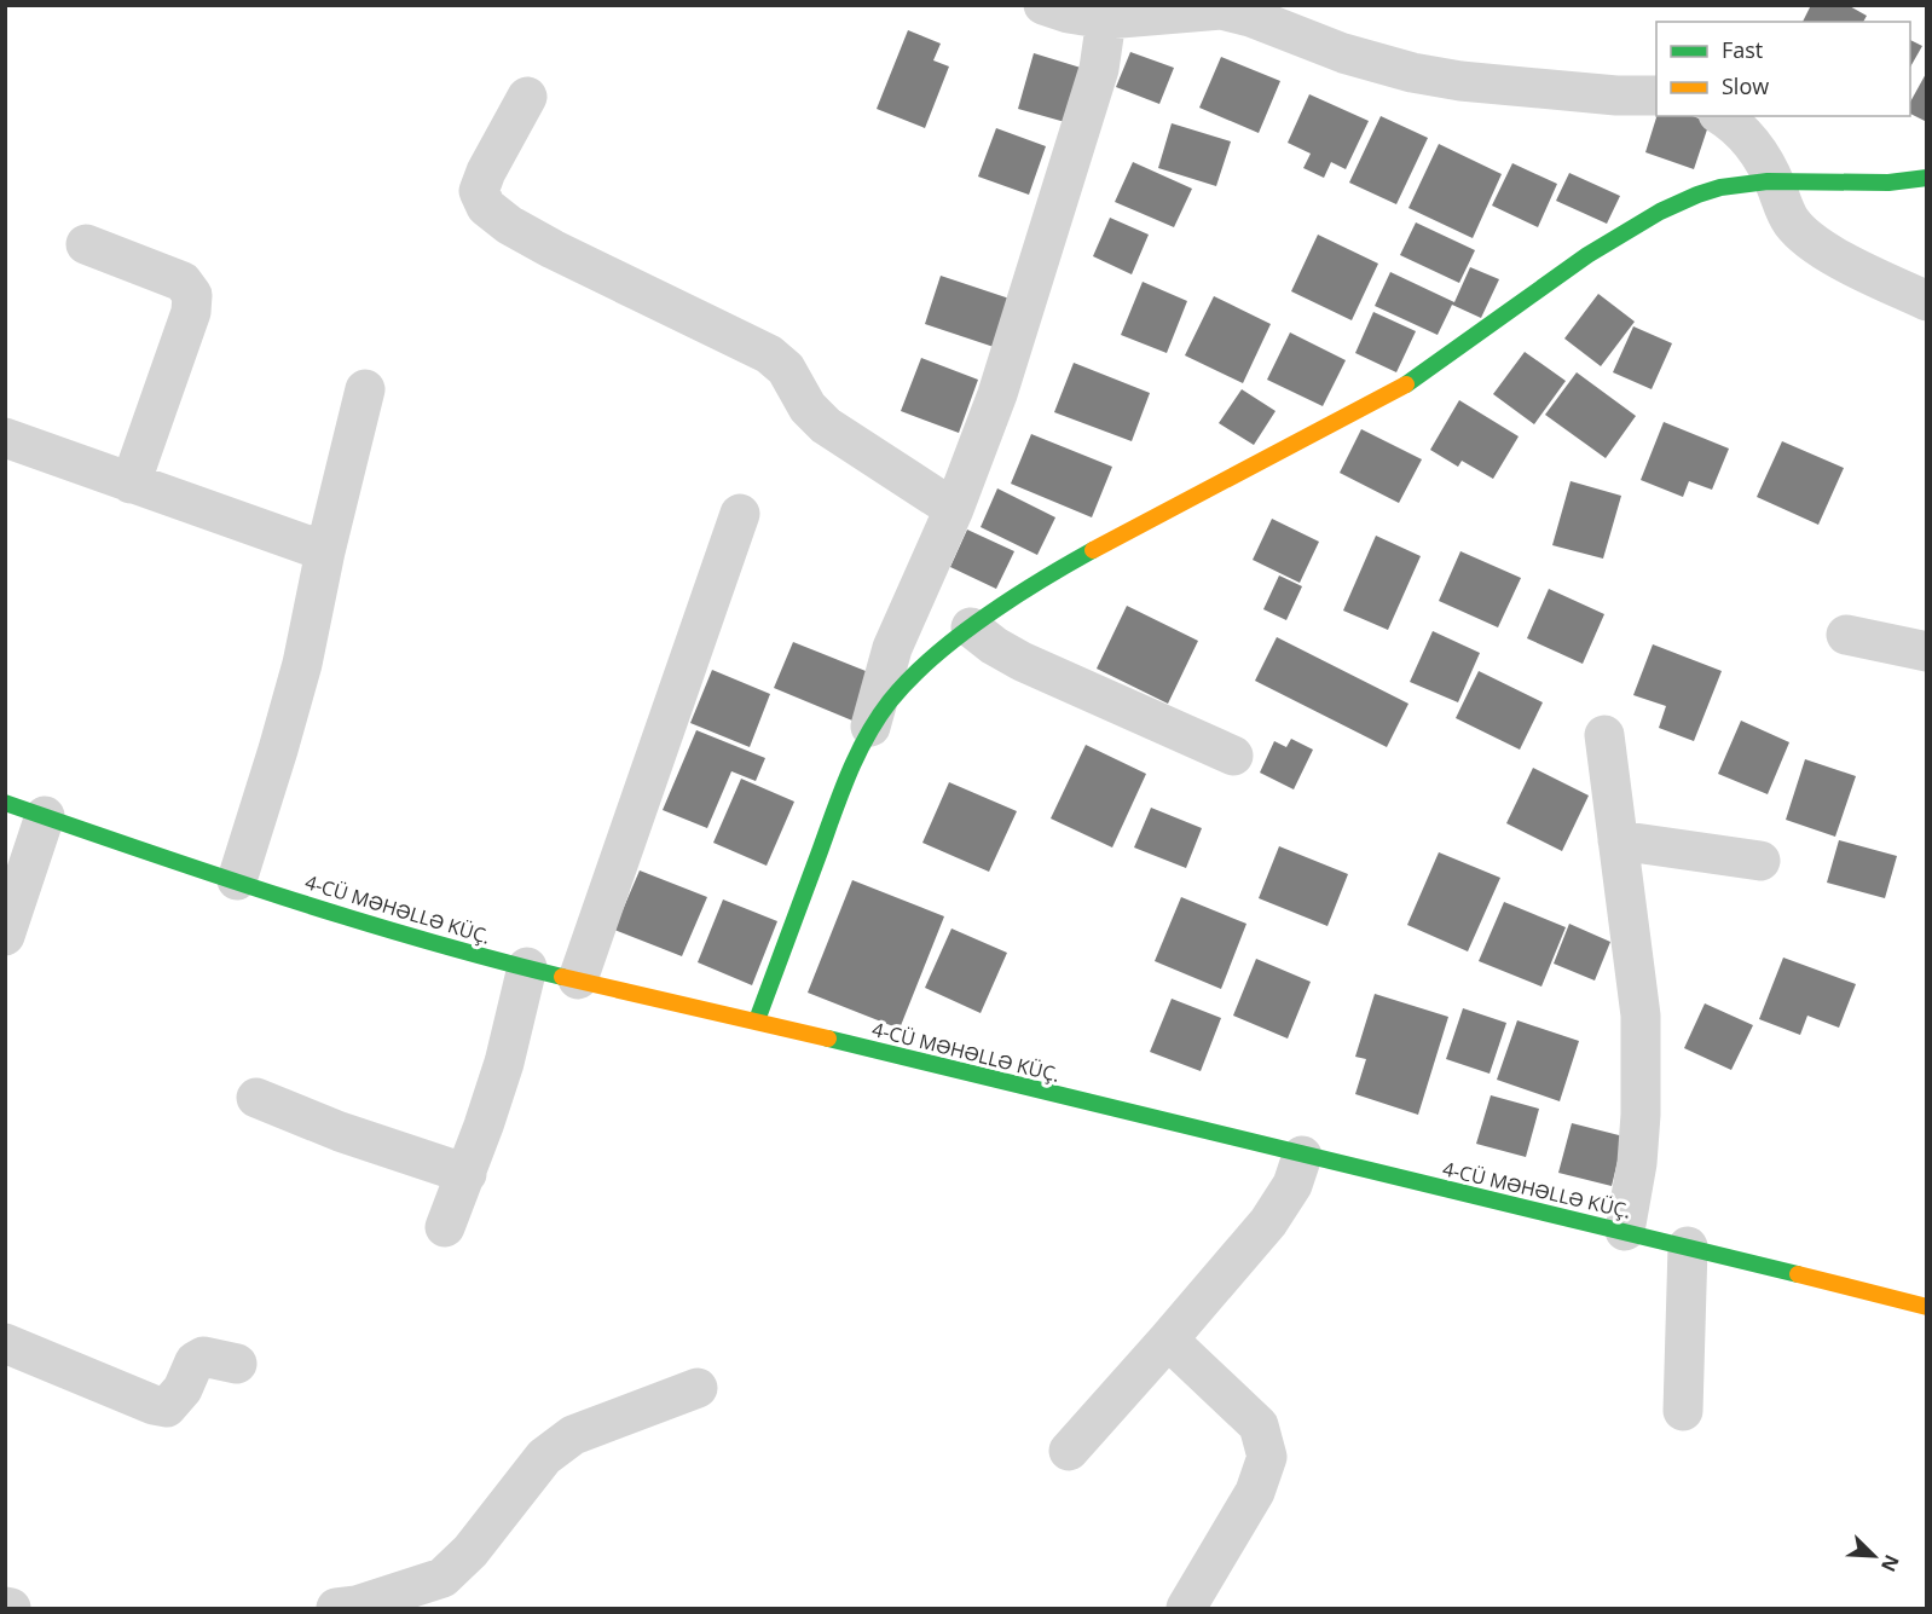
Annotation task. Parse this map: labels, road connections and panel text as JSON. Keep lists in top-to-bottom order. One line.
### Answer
{"streets":{"street":["4-CÜ MƏHƏLLƏ KÜÇ."]},"legend":["Fast","Slow"],"north":"bottom right"}
